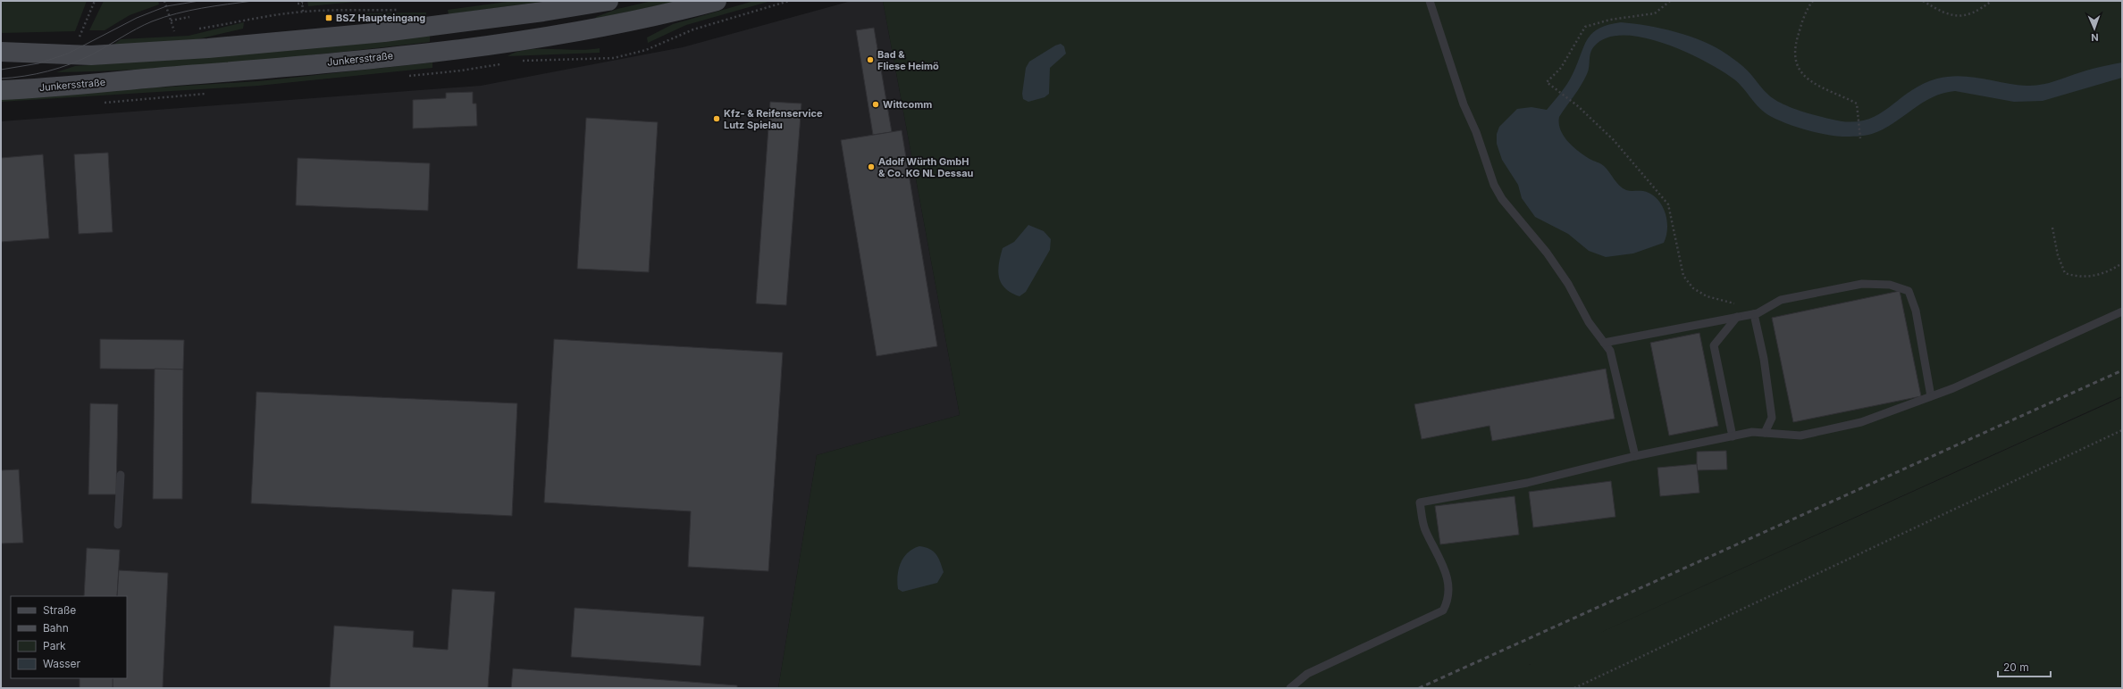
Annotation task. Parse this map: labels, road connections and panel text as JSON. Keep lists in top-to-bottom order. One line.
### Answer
{"streets":{"main road":["Junkersstraße"]},"places":{"transit":["BSZ Haupteingang"],"other":["Bad & Fliese Heimö","Wittcomm","Kfz- & Reifenservice Lutz Spielau","Adolf Würth GmbH & Co. KG NL Dessau"]},"legend":["Straße","Bahn","Park","Wasser"],"scale_bar":"20 m","north":"bottom"}
